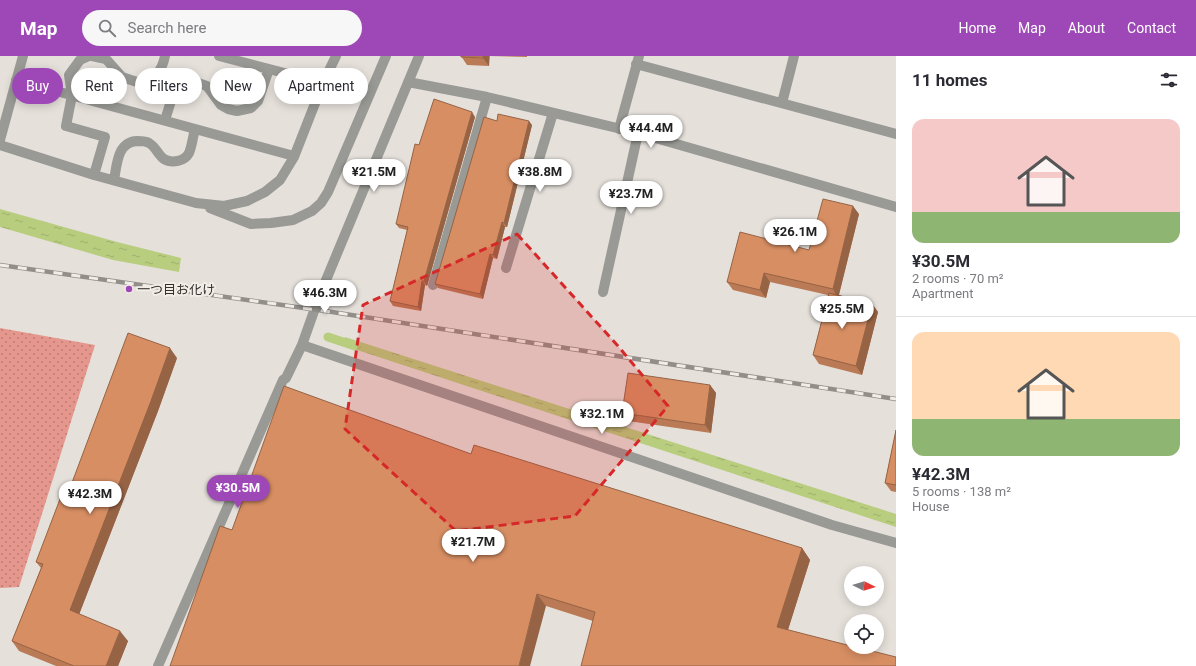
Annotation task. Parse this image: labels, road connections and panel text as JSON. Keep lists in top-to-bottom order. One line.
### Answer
{"places":["一つ目お化け"],"north":"right","page":{"header":"Map","search":"Search here","nav":["Home","Map","About","Contact"],"heading":"11 homes","chip":["Buy","Rent","Filters","New","Apartment"],"list":[{"name":"¥30.5M","note":"2 rooms · 70 m² · Apartment"},{"name":"¥42.3M","note":"5 rooms · 138 m² · House"}],"price":["¥44.4M","¥21.5M","¥38.8M","¥23.7M","¥26.1M","¥46.3M","¥25.5M","¥32.1M","¥30.5M","¥42.3M","¥21.7M"]}}
